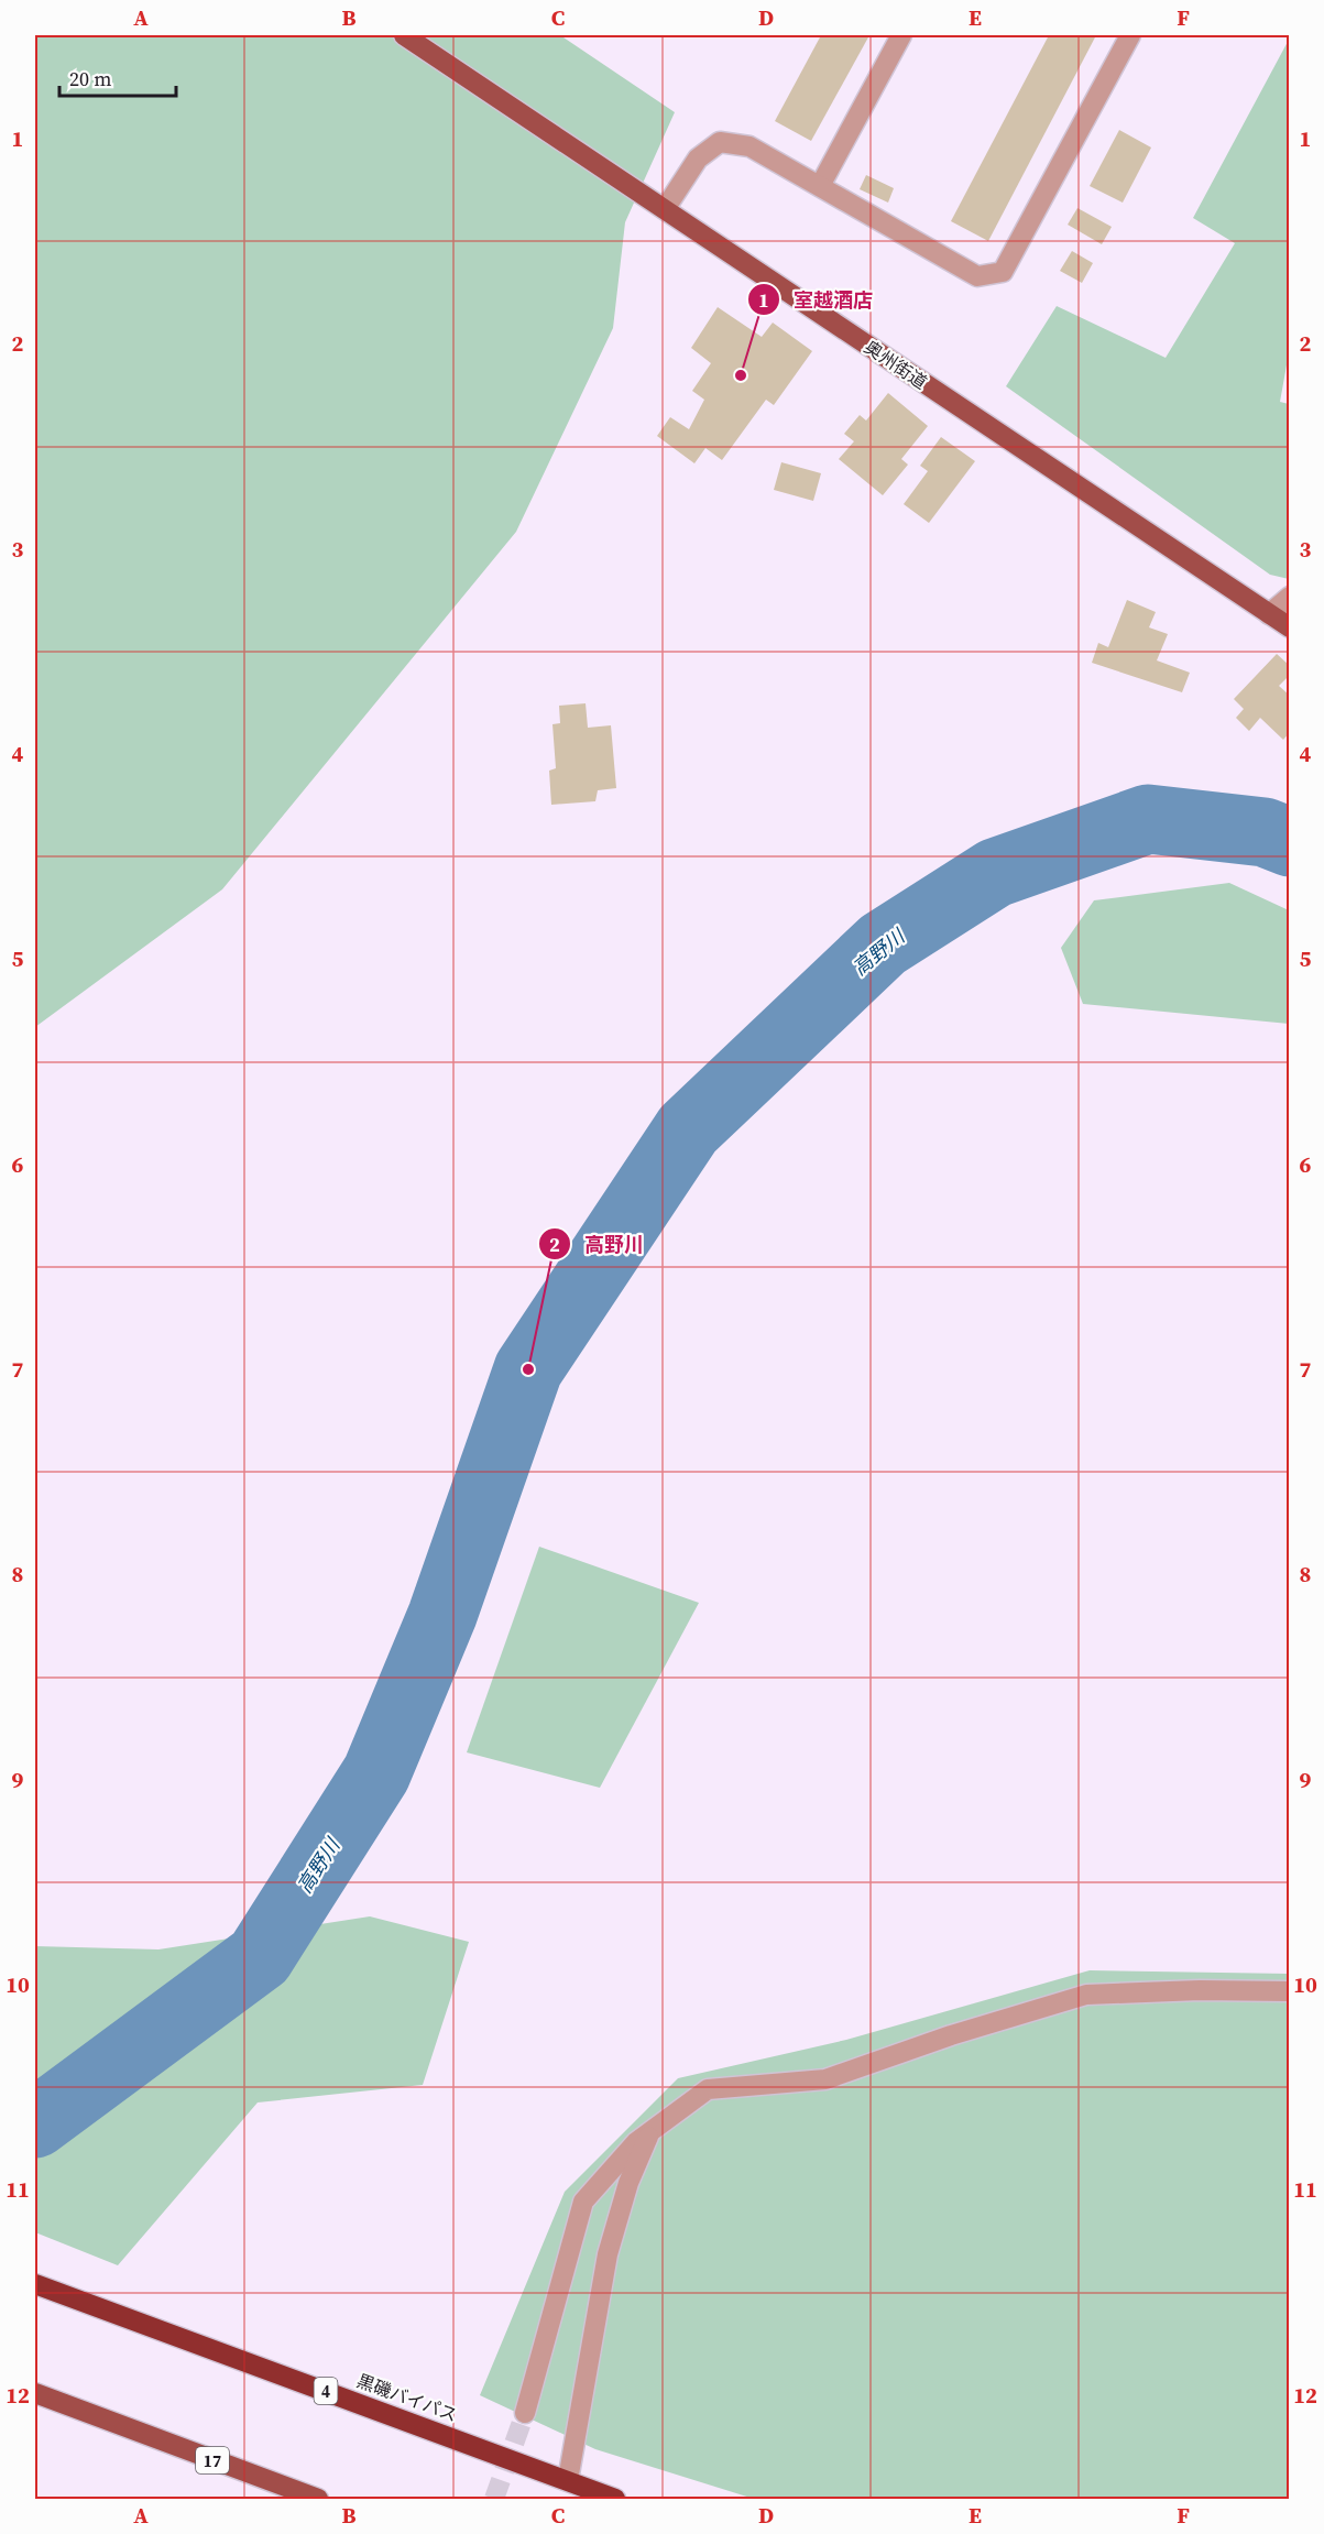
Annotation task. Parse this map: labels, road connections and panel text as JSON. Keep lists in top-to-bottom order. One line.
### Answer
{"streets":{"highway":["4","黒磯バイパス"],"main road":["奥州街道","17"]},"water":["高野川"],"places":["室越酒店","高野川"],"scale_bar":"20 m","grid":{"columns":["A","B","C","D","E","F"],"rows":["1","2","3","4","5","6","7","8","9","10","11","12"]}}
